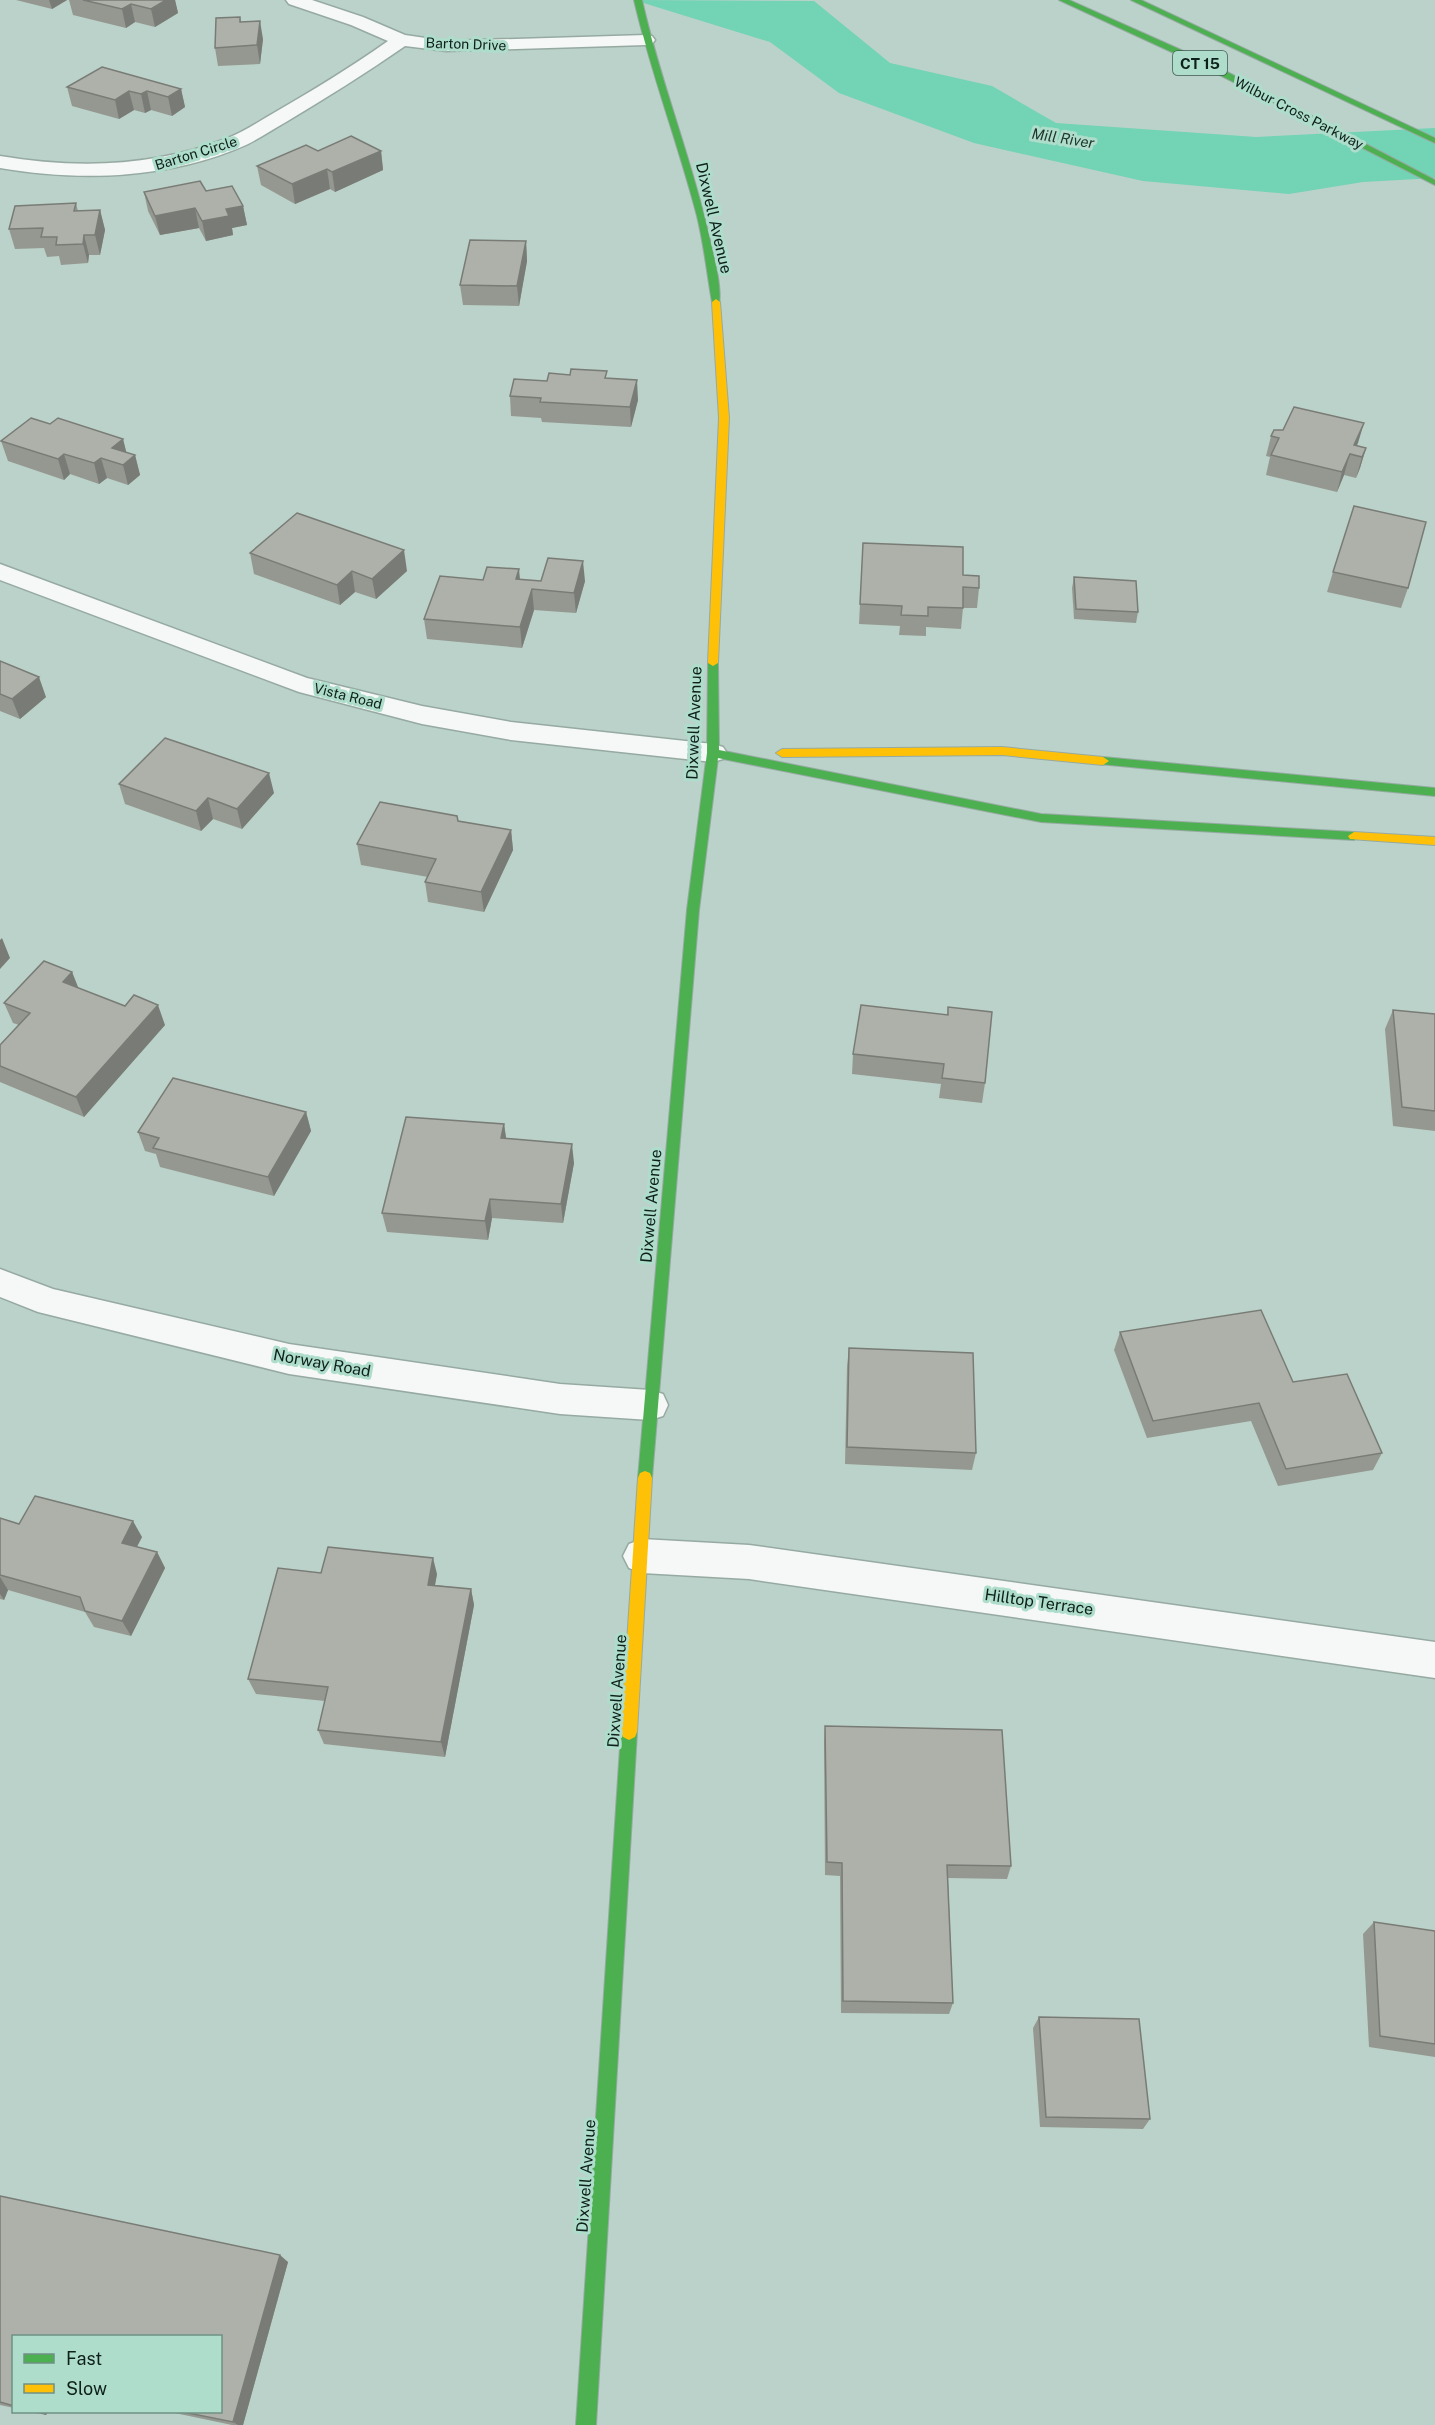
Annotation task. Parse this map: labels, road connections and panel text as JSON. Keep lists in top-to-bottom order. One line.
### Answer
{"streets":{"main road":["CT 15","Wilbur Cross Parkway","Dixwell Avenue"],"street":["Barton Drive","Barton Circle","Vista Road","Norway Road","Hilltop Terrace"]},"crossings":[["Barton Drive","Barton Circle"],["Barton Drive","Dixwell Avenue"],["Dixwell Avenue","Vista Road"],["Dixwell Avenue","Norway Road"],["Dixwell Avenue","Hilltop Terrace"]],"water":["Mill River"],"legend":["Fast","Slow"]}
